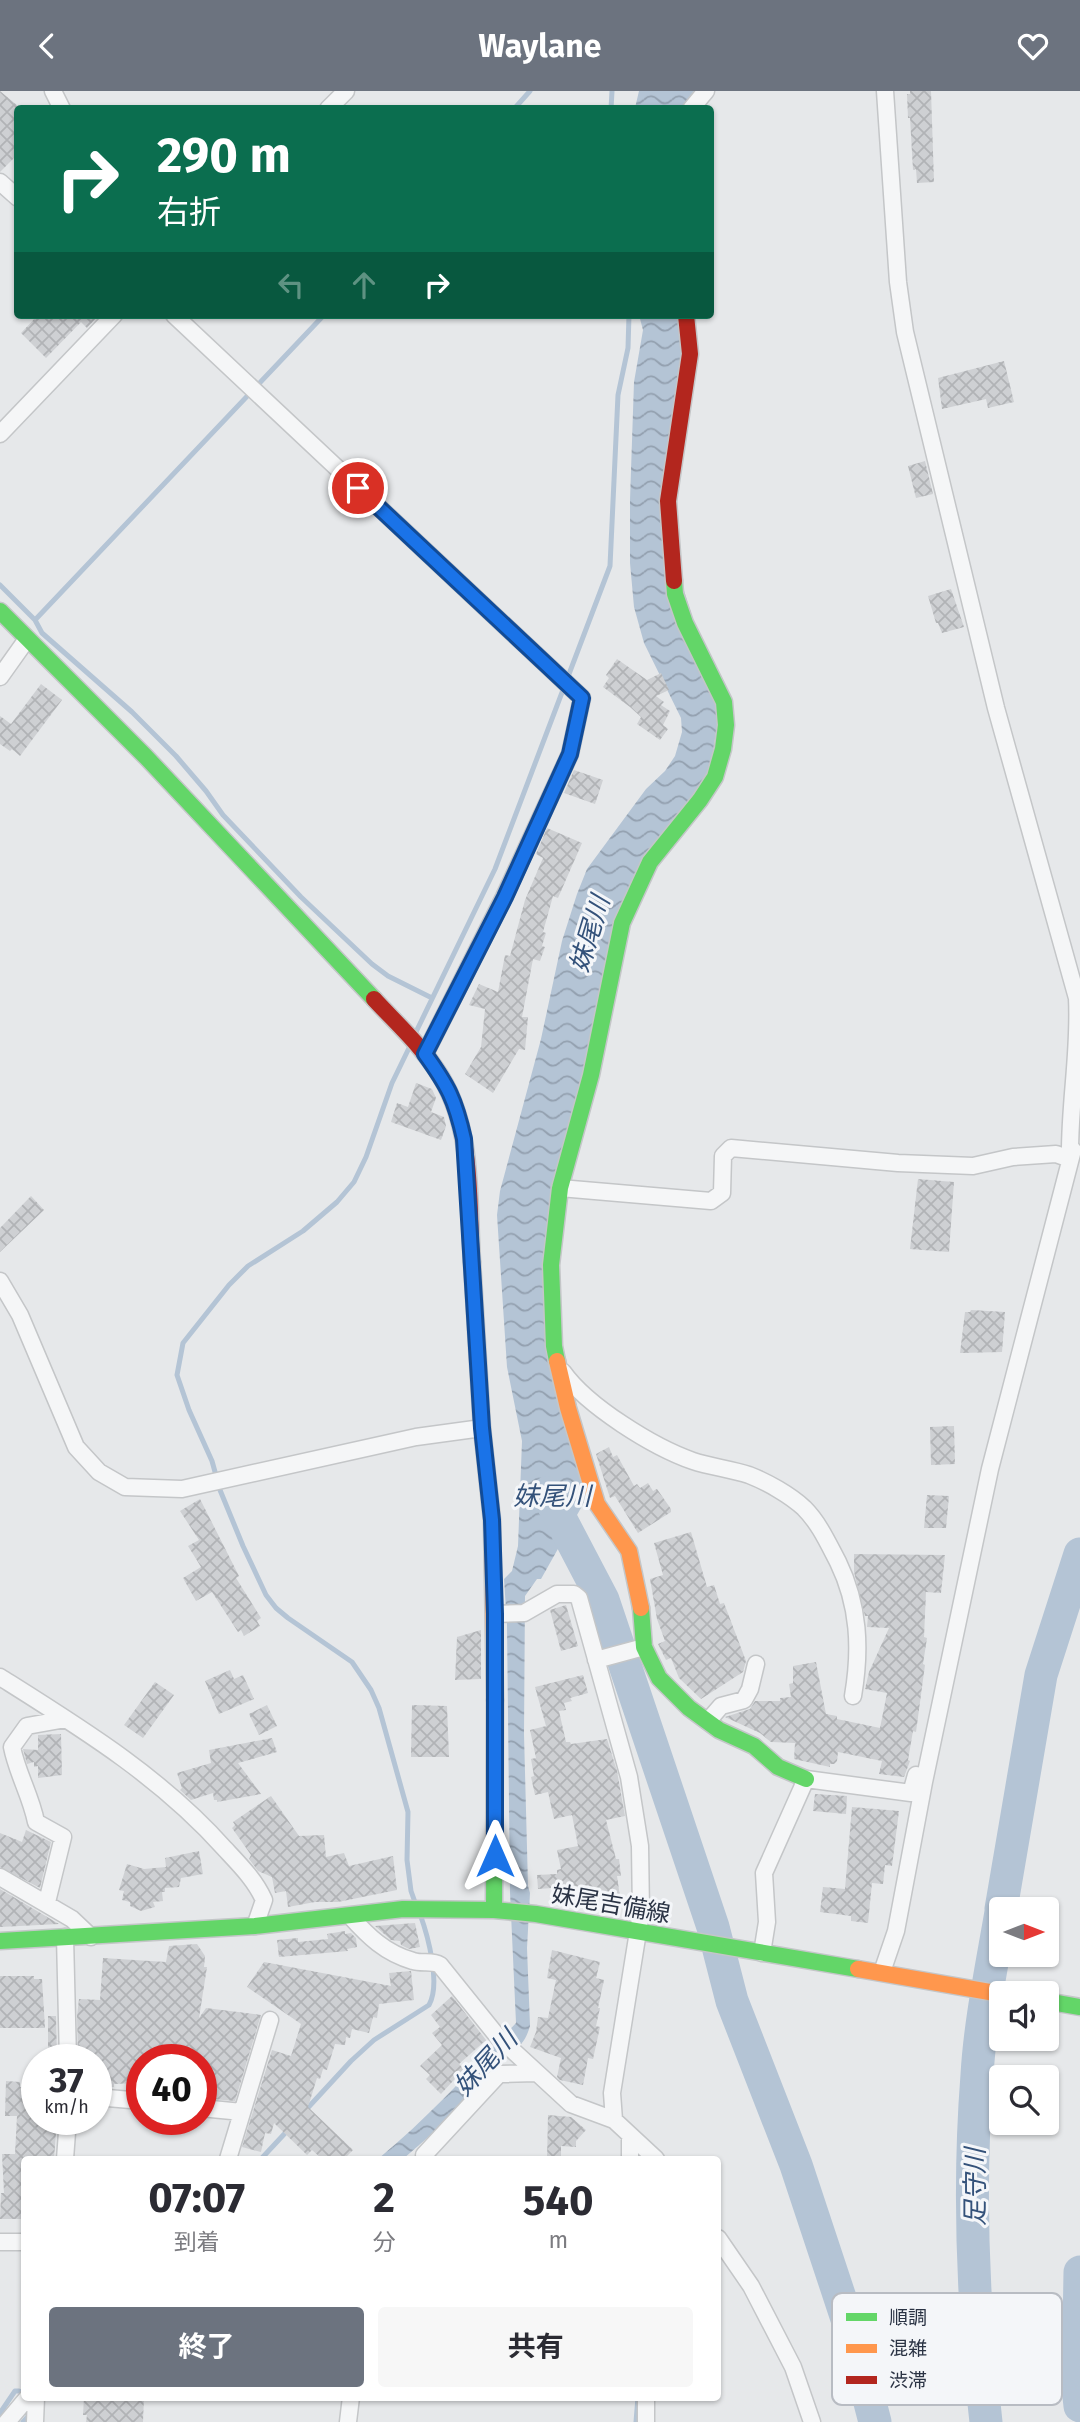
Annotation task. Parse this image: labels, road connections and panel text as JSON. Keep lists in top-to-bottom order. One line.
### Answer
{"streets":{"street":["妹尾吉備線"]},"water":["妹尾川","足守川"],"legend":["順調","混雑","渋滞"],"north":"right","page":{"header":"Waylane","turn":["290 m","右折"],"speed":"37 km/h","limit":"40","eta":["07:07","到着","2","分","540","m"],"buttons":["終了","共有"]}}
